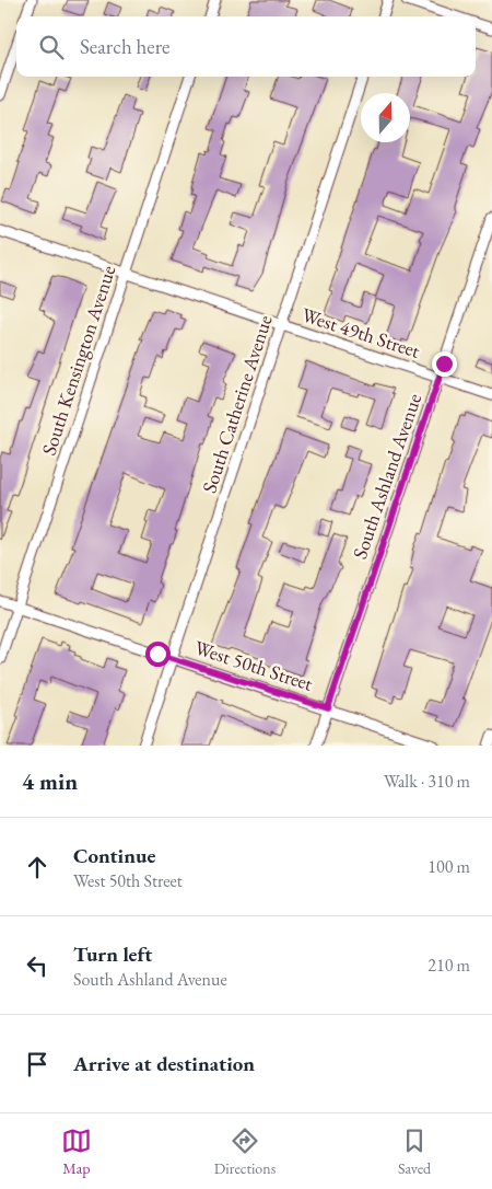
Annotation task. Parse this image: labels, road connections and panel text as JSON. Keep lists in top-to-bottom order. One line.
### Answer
{"streets":{"street":["West 49th Street","South Kensington Avenue","South Catherine Avenue","South Ashland Avenue","West 50th Street"]},"crossings":[["West 49th Street","South Kensington Avenue"],["West 49th Street","South Catherine Avenue"],["West 49th Street","South Ashland Avenue"],["South Kensington Avenue","West 50th Street"],["South Catherine Avenue","West 50th Street"],["South Ashland Avenue","West 50th Street"]],"north":"top","page":{"search":"Search here","heading":["4 min","Walk · 310 m"],"list":[["Continue","West 50th Street","100 m"],["Turn left","South Ashland Avenue","210 m"],"Arrive at destination"],"nav":["Map","Directions","Saved"]}}
